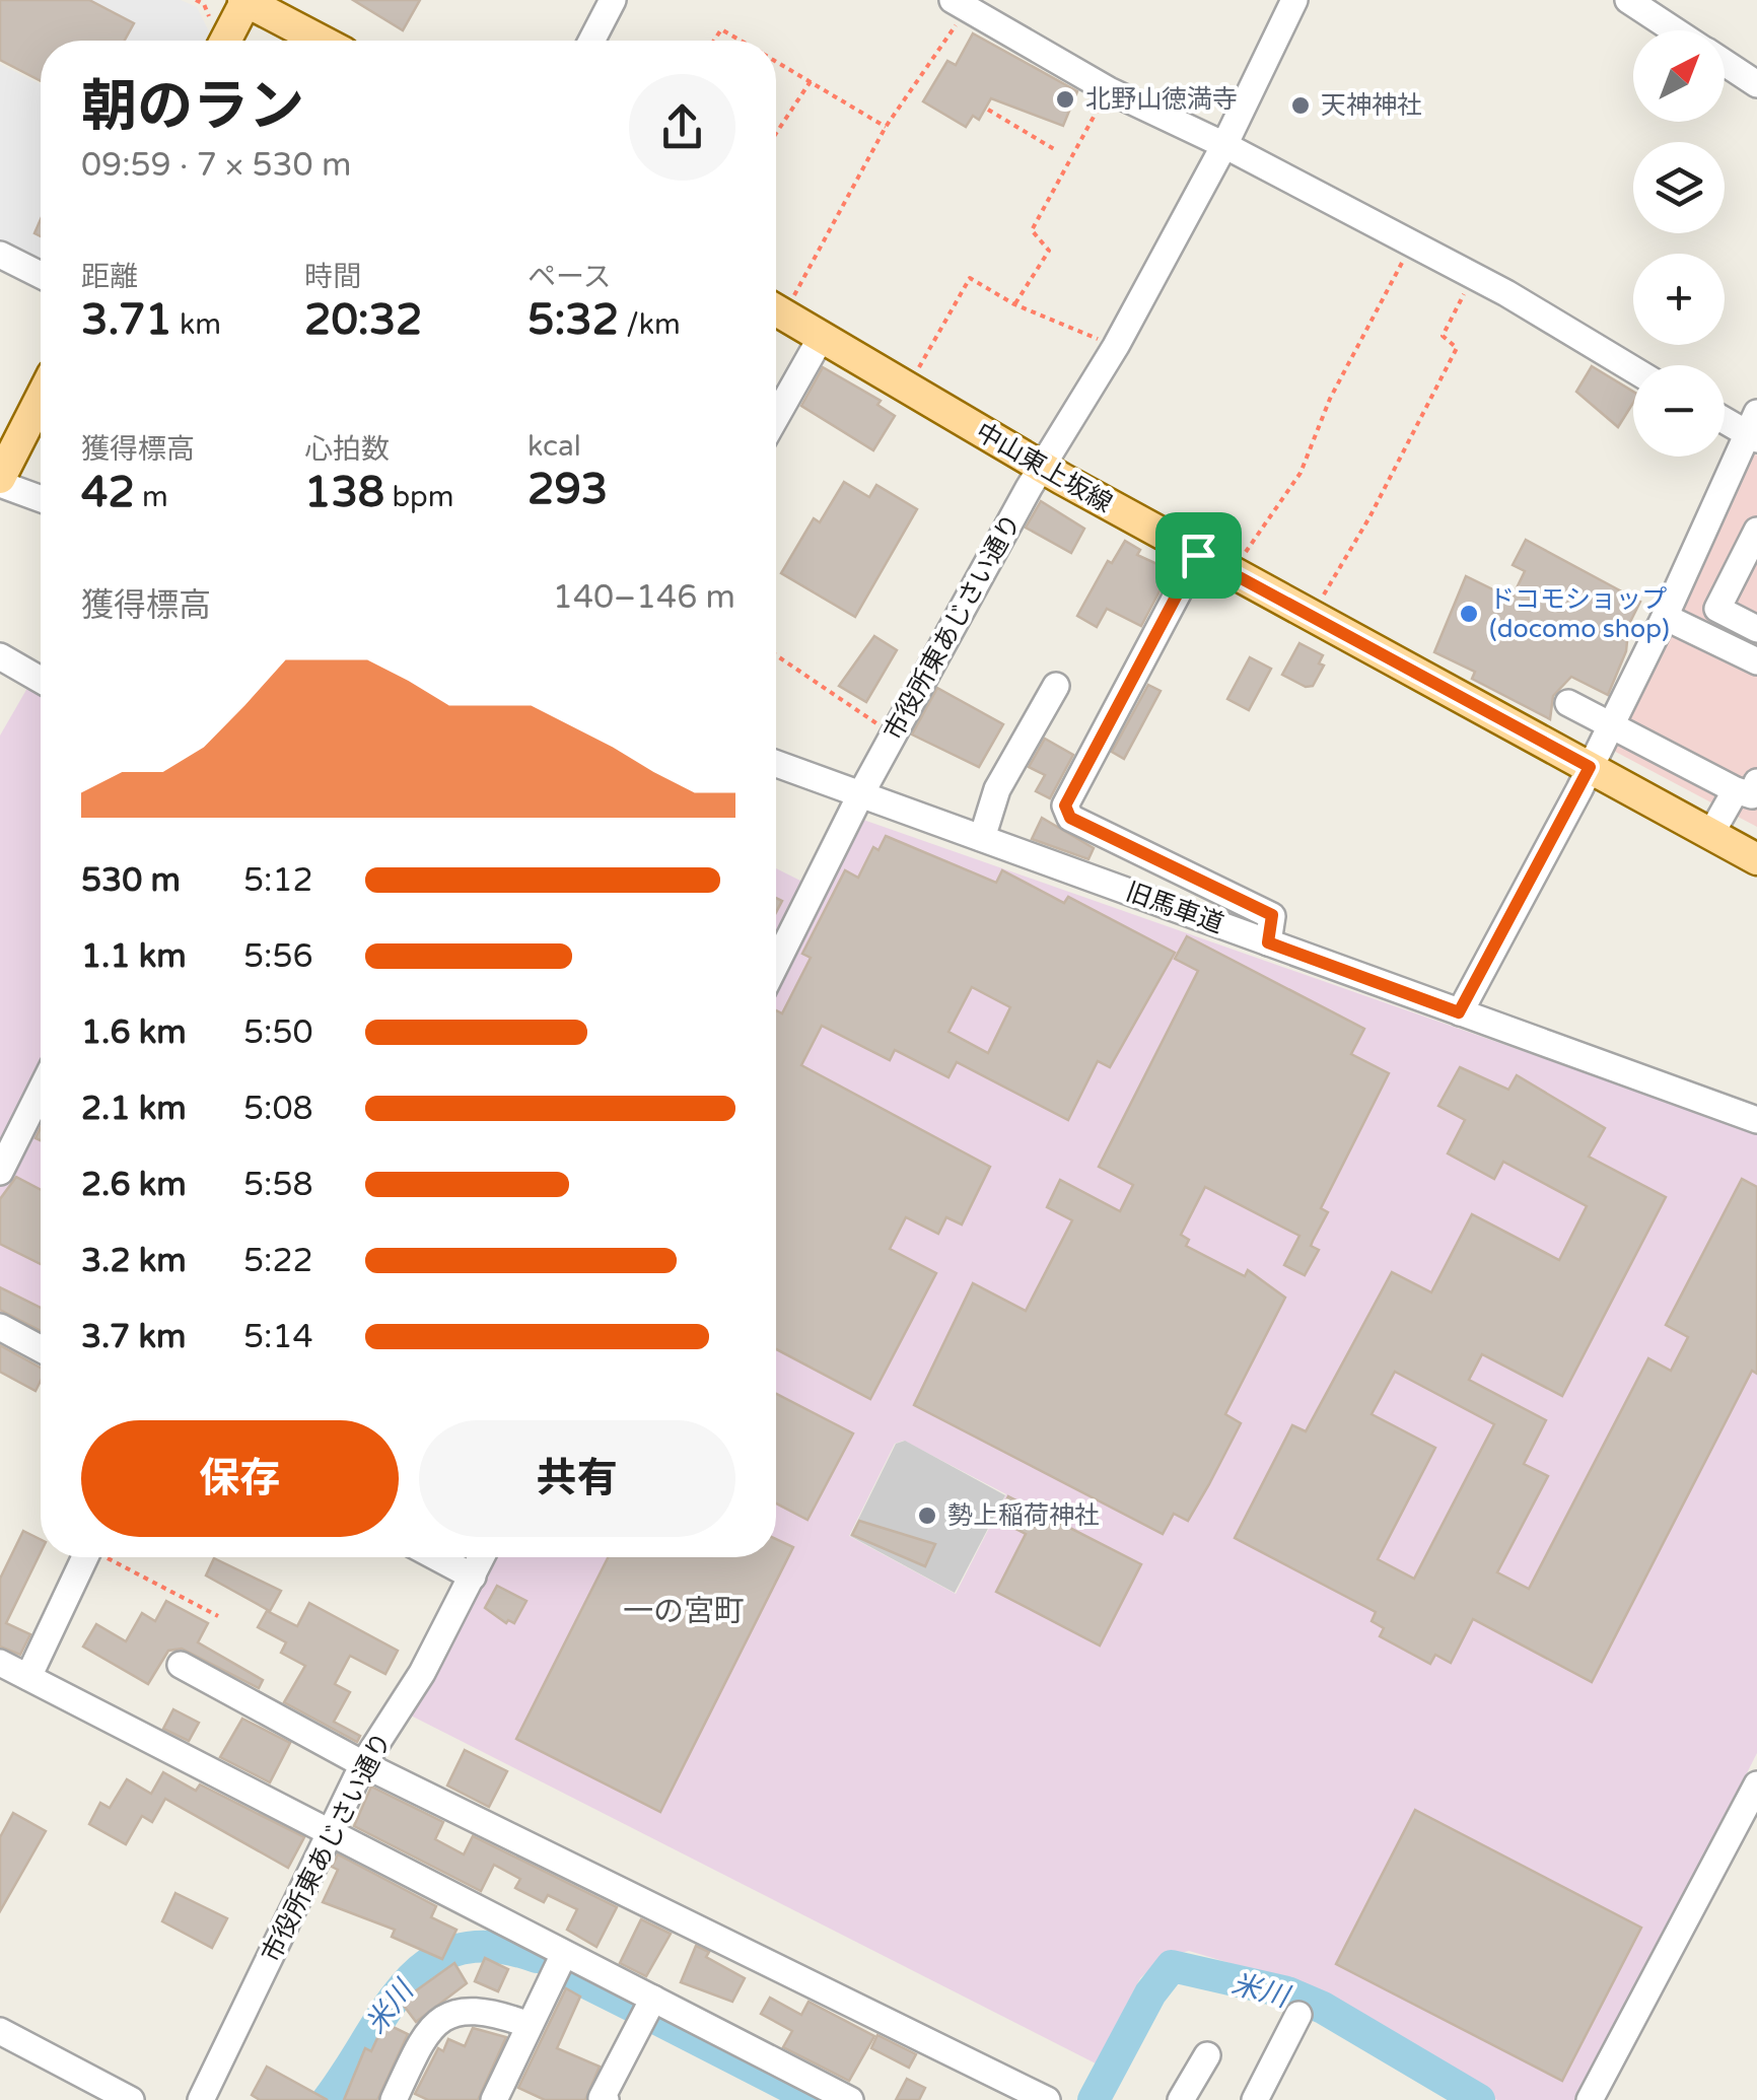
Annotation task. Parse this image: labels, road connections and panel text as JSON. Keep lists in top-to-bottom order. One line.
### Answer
{"streets":{"main road":["中山東上坂線"],"street":["市役所東あじさい通り","旧馬車道"]},"crossings":[["中山東上坂線","市役所東あじさい通り"],["市役所東あじさい通り","旧馬車道"]],"districts":["一の宮町"],"water":["米川"],"places":["北野山徳満寺","天神神社","ドコモショップ (docomo shop)","勢上稲荷神社"],"north":"top right","page":{"map_buttons":["+","−"],"heading":["朝のラン","09:59 · 7 × 530 m"],"stats":[["距離","3.71 km"],["時間","20:32"],["ペース","5:32 /km"],["獲得標高","42 m"],["心拍数","138 bpm"],["kcal","293"]],"chart":["獲得標高","140–146 m"],"list":[{"name":"530 m","note":"5:12"},{"name":"1.1 km","note":"5:56"},{"name":"1.6 km","note":"5:50"},{"name":"2.1 km","note":"5:08"},{"name":"2.6 km","note":"5:58"},{"name":"3.2 km","note":"5:22"},{"name":"3.7 km","note":"5:14"}],"buttons":["保存","共有"]}}
